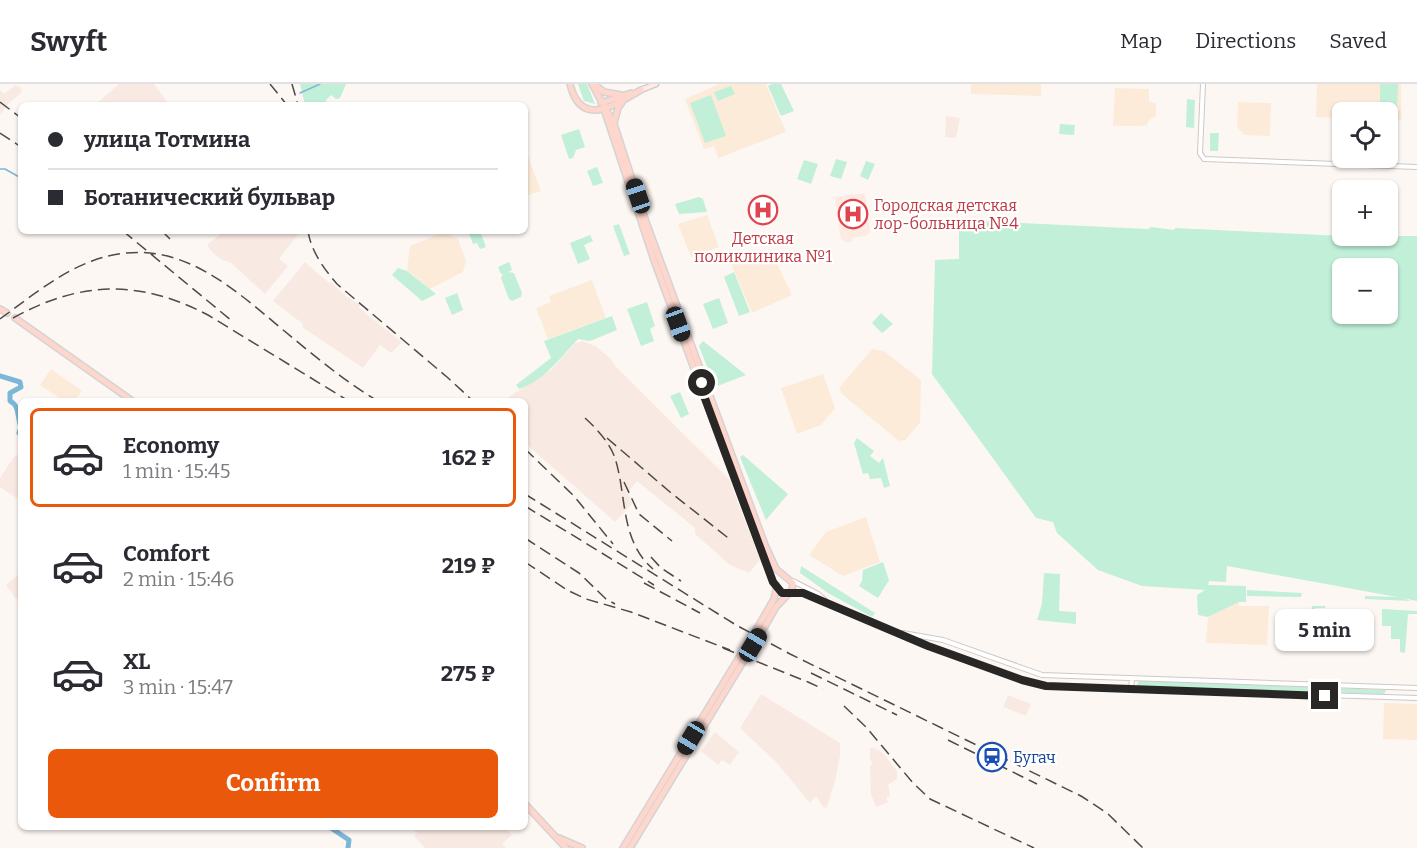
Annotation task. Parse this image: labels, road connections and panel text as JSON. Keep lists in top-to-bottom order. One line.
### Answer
{"places":{"hospital":["Детская поликлиника №1","Городская детская лор-больница №4"],"station":["Бугач"]},"page":{"header":"Swyft","nav":["Map","Directions","Saved"],"map_buttons":["+","−"],"banner":["улица Тотмина","Ботанический бульвар"],"list":[{"name":"Economy","note":"1 min · 15:45","value":"162 ₽"},{"name":"Comfort","note":"2 min · 15:46","value":"219 ₽"},{"name":"XL","note":"3 min · 15:47","value":"275 ₽"}],"bubble":"5 min","buttons":"Confirm"}}
